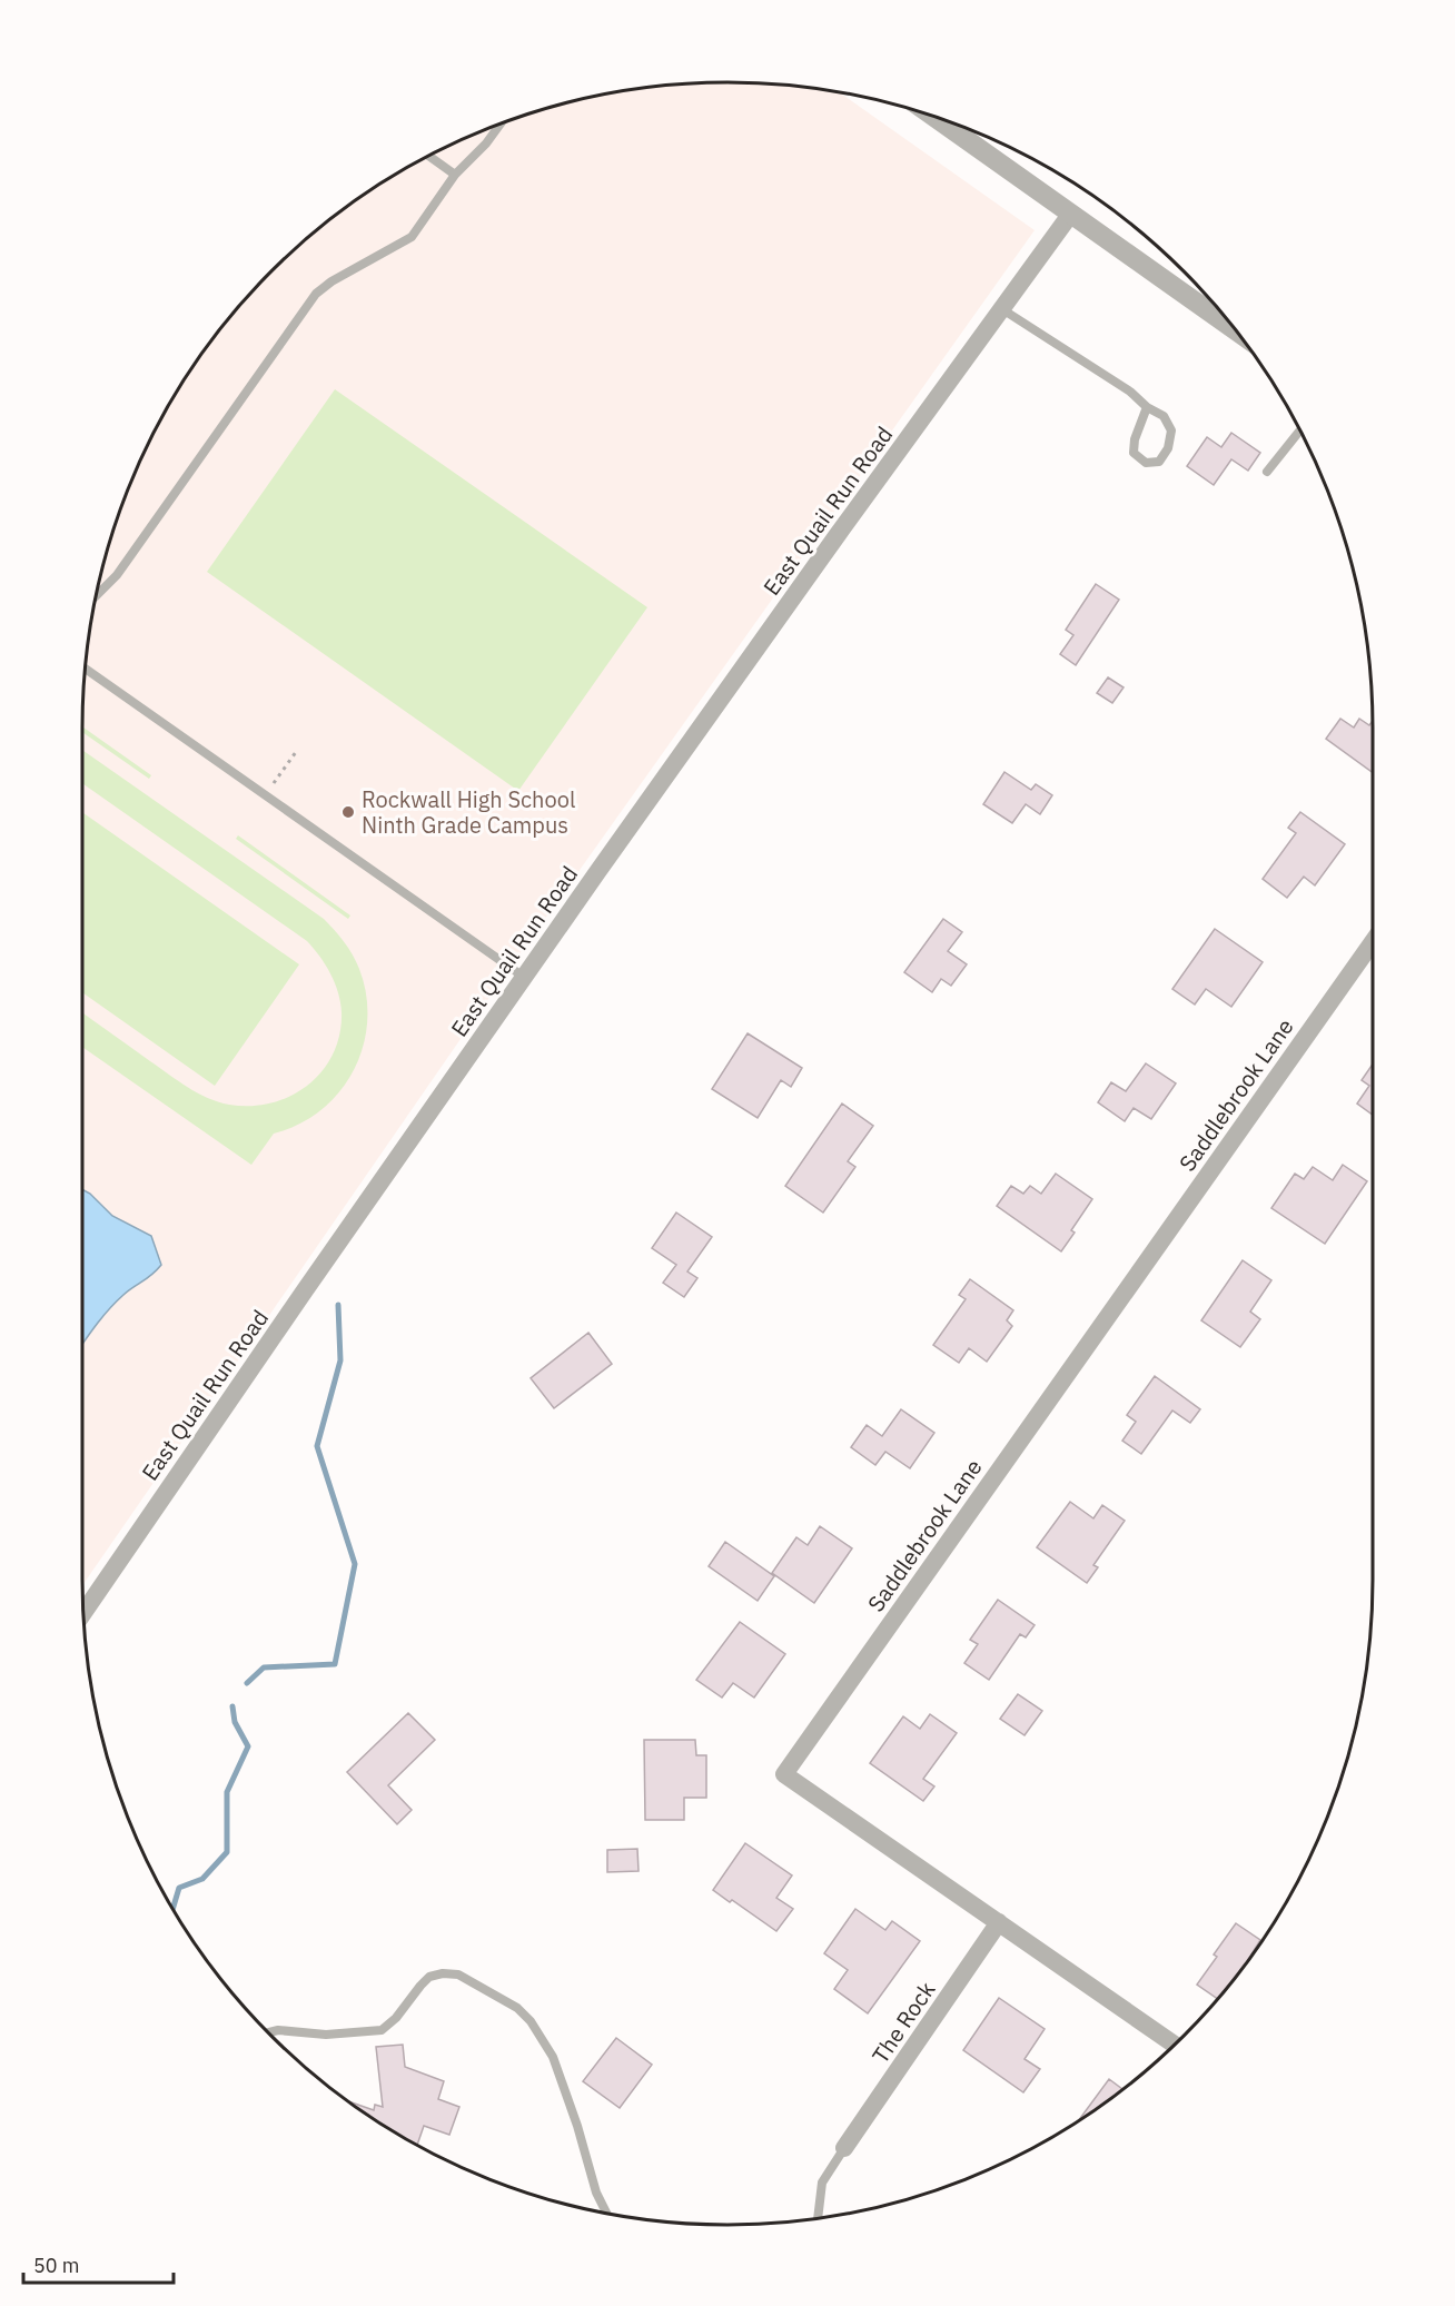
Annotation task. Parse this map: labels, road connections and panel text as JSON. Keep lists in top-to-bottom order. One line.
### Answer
{"streets":{"street":["East Quail Run Road","Saddlebrook Lane","The Rock"]},"crossings":[["Saddlebrook Lane","The Rock"]],"places":["Rockwall High School Ninth Grade Campus"],"scale_bar":"50 m"}
